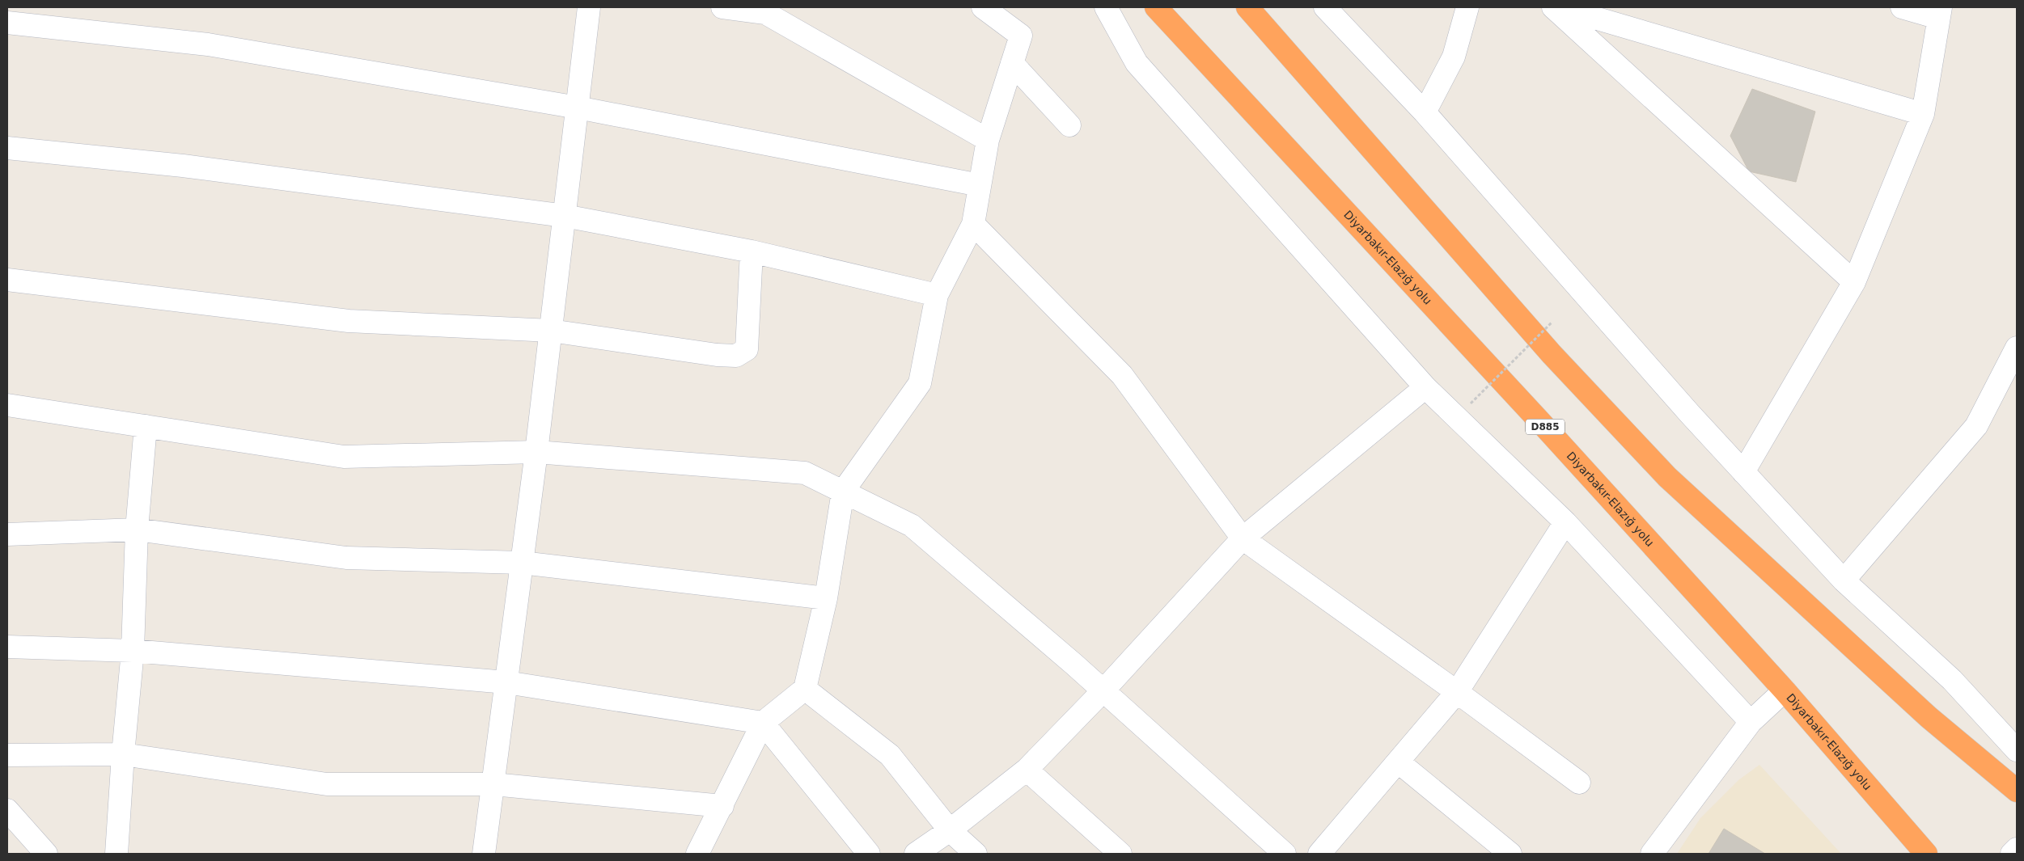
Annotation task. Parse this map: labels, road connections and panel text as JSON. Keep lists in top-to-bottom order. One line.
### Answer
{"streets":{"highway":["Diyarbakır-Elazığ yolu","D885"]}}
